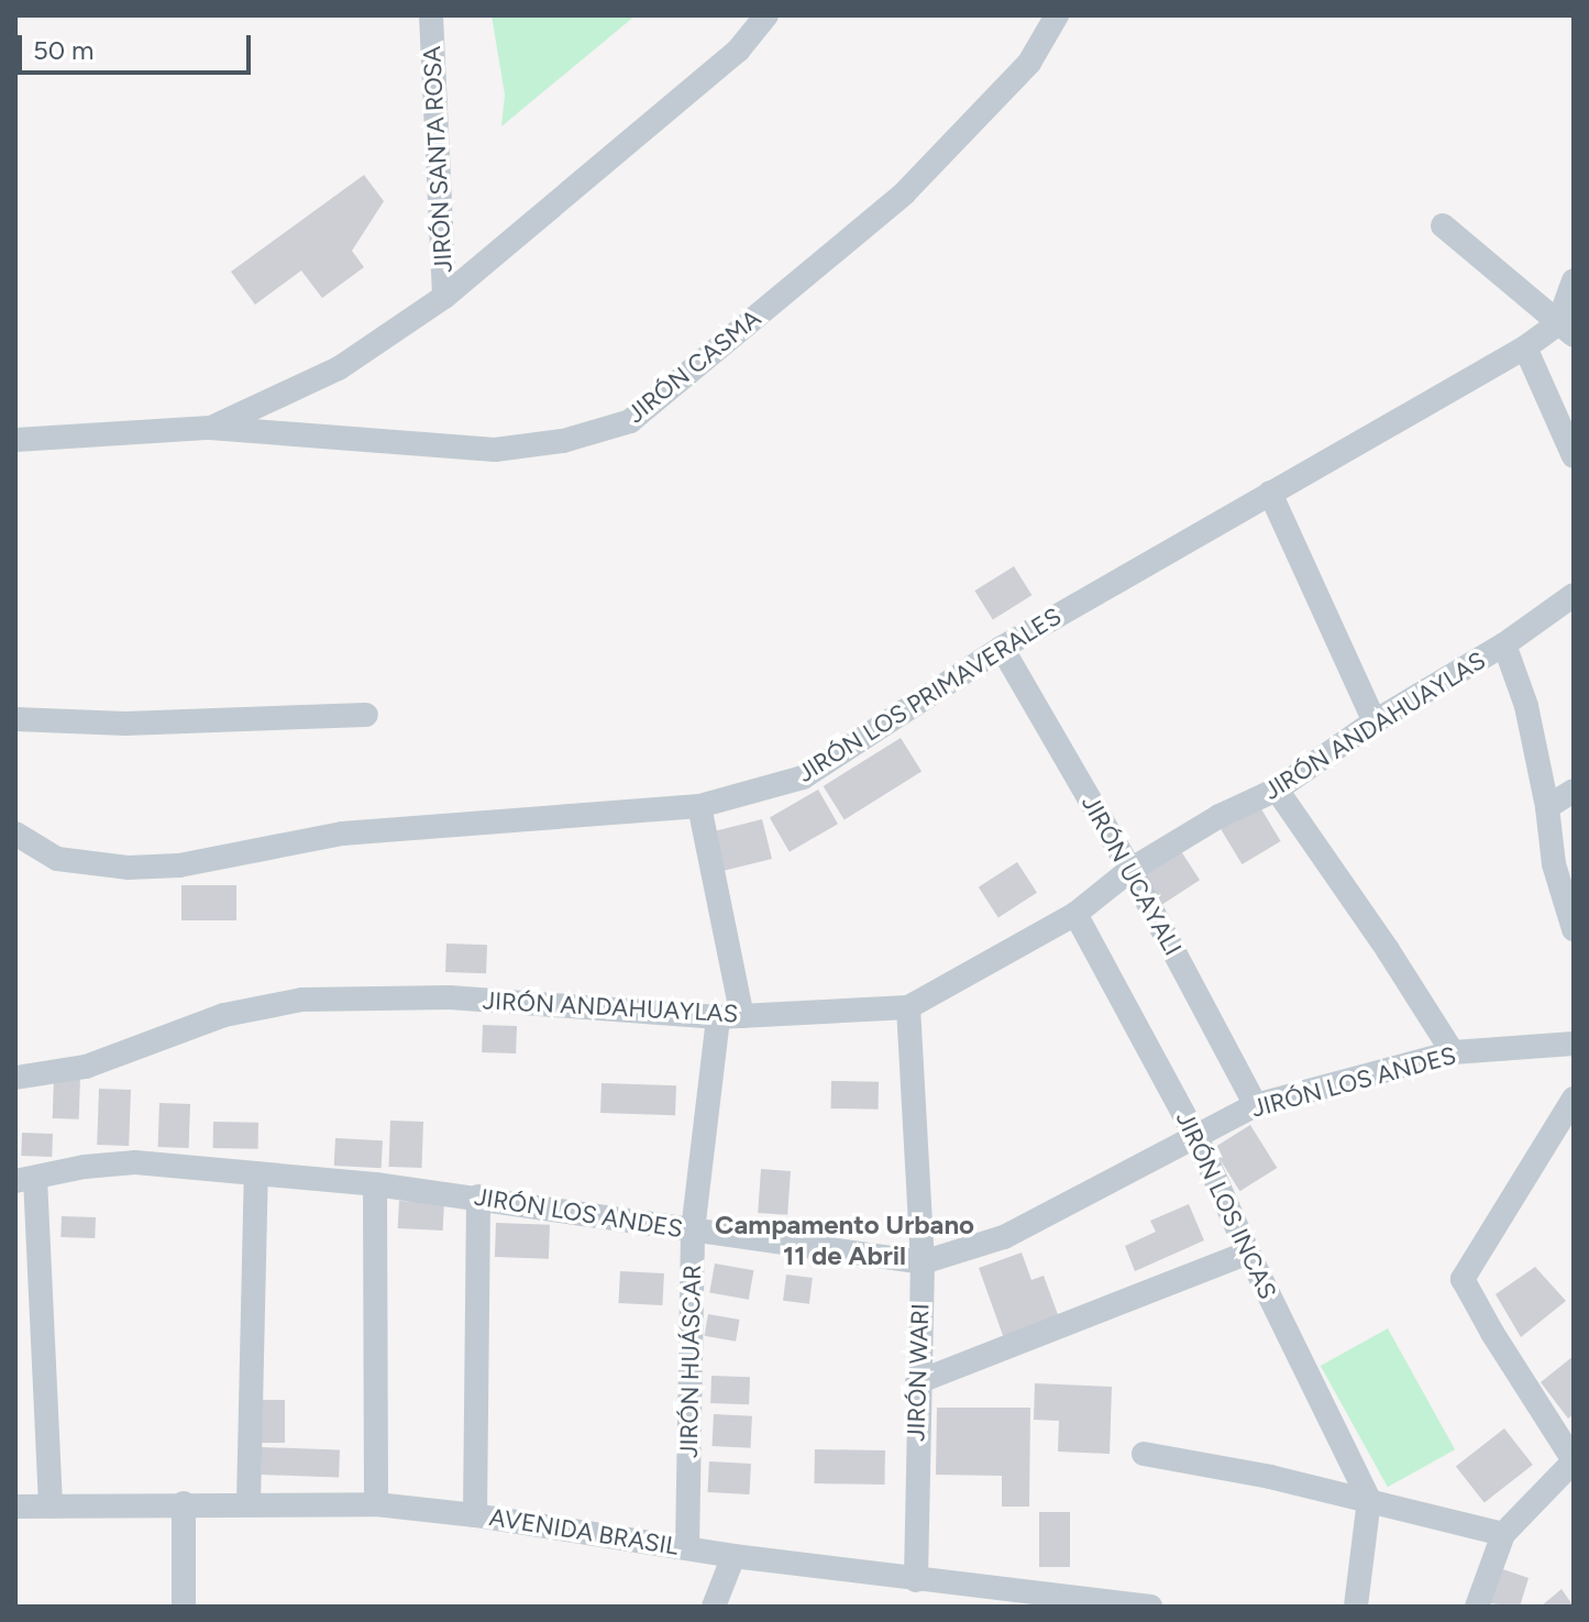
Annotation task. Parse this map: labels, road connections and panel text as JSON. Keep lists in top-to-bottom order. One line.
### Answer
{"streets":{"street":["JIRÓN SANTA ROSA","JIRÓN CASMA","JIRÓN LOS PRIMAVERALES","JIRÓN ANDAHUAYLAS","JIRÓN UCAYALI","JIRÓN LOS ANDES","JIRÓN LOS INCAS","JIRÓN HUÁSCAR","JIRÓN WARI","AVENIDA BRASIL"]},"crossings":[["JIRÓN SANTA ROSA","JIRÓN CASMA"],["JIRÓN LOS PRIMAVERALES","JIRÓN UCAYALI"],["JIRÓN LOS PRIMAVERALES","JIRÓN HUÁSCAR"],["JIRÓN ANDAHUAYLAS","JIRÓN UCAYALI"],["JIRÓN ANDAHUAYLAS","JIRÓN LOS INCAS"],["JIRÓN ANDAHUAYLAS","JIRÓN HUÁSCAR"],["JIRÓN ANDAHUAYLAS","JIRÓN WARI"],["JIRÓN UCAYALI","JIRÓN LOS ANDES"],["JIRÓN LOS ANDES","JIRÓN LOS INCAS"],["JIRÓN LOS ANDES","JIRÓN HUÁSCAR"],["JIRÓN LOS ANDES","JIRÓN WARI"],["JIRÓN HUÁSCAR","AVENIDA BRASIL"],["JIRÓN WARI","AVENIDA BRASIL"]],"districts":["Campamento Urbano 11 de Abril"],"scale_bar":"50 m"}
